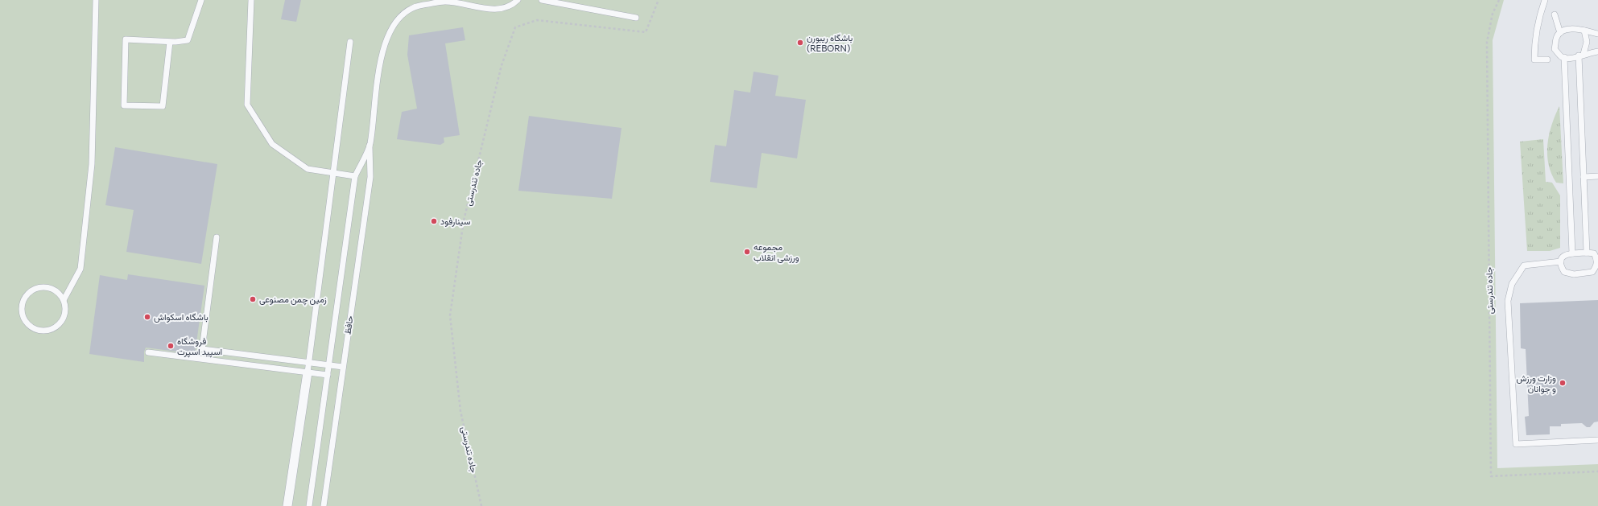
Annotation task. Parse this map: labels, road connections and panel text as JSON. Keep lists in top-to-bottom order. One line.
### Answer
{"streets":{"lane":["حافظ"],"path":["جاده تندرستی"]},"places":["باشگاه ریبورن (REBORN)","سینارفود","مجموعه ورزشی انقلاب","زمین چمن مصنوعی","باشگاه اسکواش","فروشگاه اسپید اسپرت","وزارت ورزش و جوانان"]}
